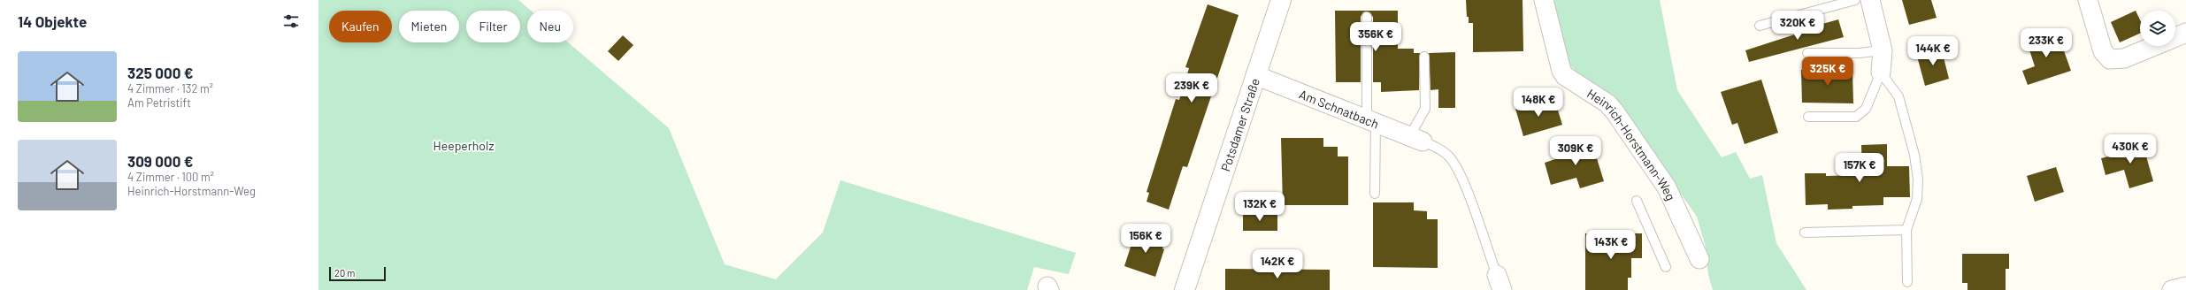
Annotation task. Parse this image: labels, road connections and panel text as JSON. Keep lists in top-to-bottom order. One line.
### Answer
{"streets":{"street":["Am Schnatbach","Potsdamer Straße","Heinrich-Horstmann-Weg"]},"crossings":[["Am Schnatbach","Potsdamer Straße"]],"parks":["Heeperholz"],"scale_bar":"20 m","page":{"heading":"14 Objekte","price":["320K €","356K €","233K €","144K €","325K €","239K €","148K €","430K €","309K €","157K €","132K €","156K €","143K €","142K €"],"chip":["Kaufen","Mieten","Filter","Neu"],"list":[{"name":"325 000 €","note":"4 Zimmer · 132 m² · Am Petristift"},{"name":"309 000 €","note":"4 Zimmer · 100 m² · Heinrich-Horstmann-Weg"}],"scale":"20 m"}}
